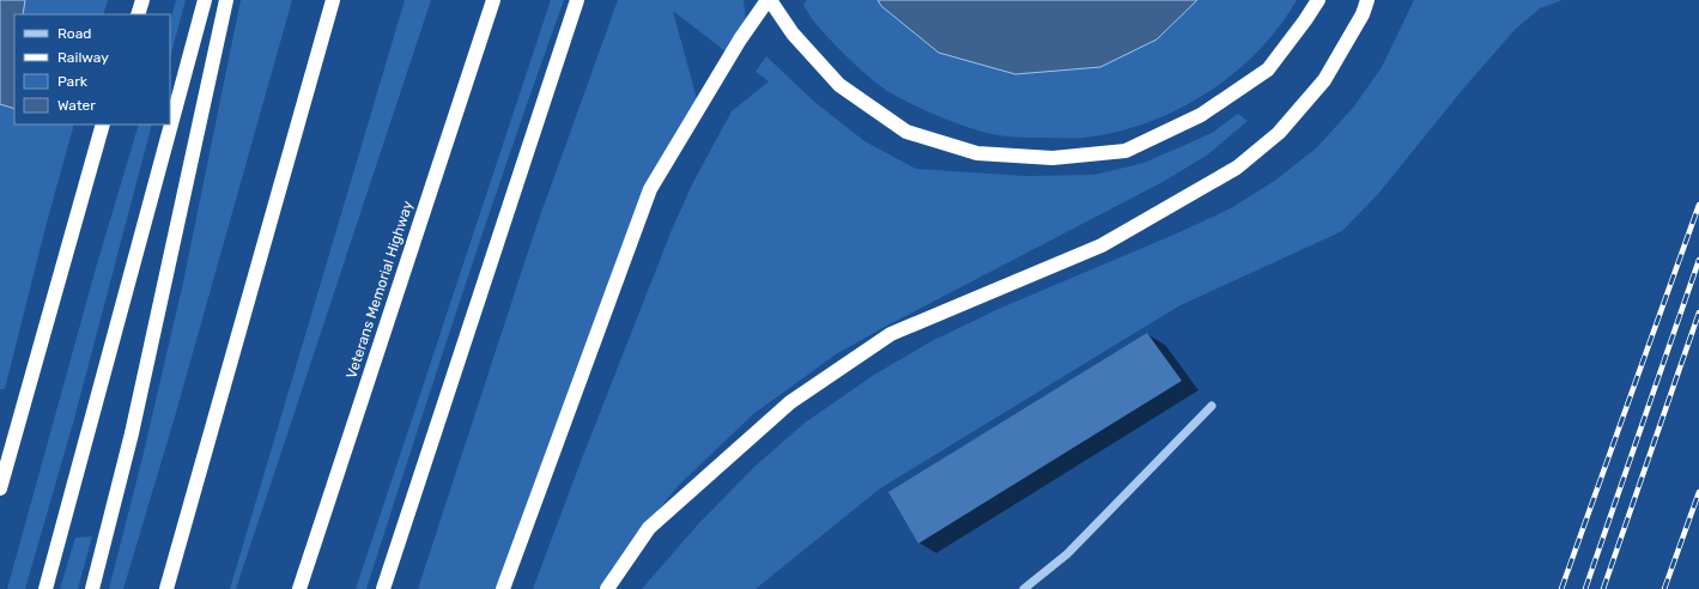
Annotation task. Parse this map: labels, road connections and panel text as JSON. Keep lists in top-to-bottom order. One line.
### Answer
{"streets":{"highway":["Veterans Memorial Highway"]},"legend":["Road","Railway","Park","Water"]}
